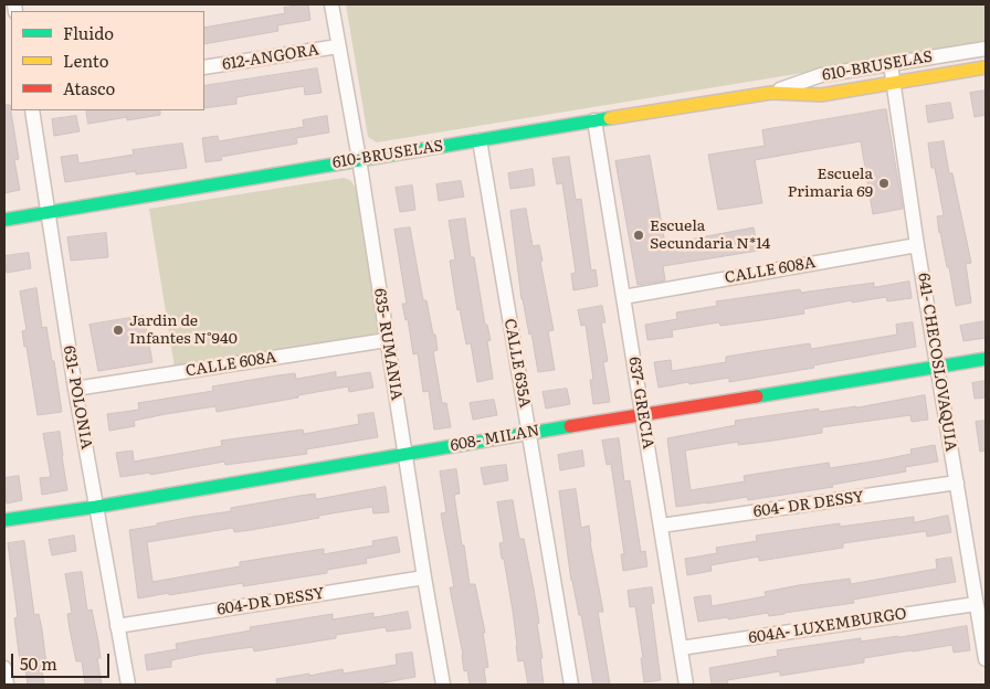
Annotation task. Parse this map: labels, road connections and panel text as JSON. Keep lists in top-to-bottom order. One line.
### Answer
{"streets":{"street":["612-ANGORA","610-BRUSELAS","CALLE 608A","635- RUMANIA","641- CHECOSLOVAQUIA","CALLE 635A","631- POLONIA","637- GRECIA","608- MILAN","604- DR DESSY","604-DR DESSY","604A- LUXEMBURGO"]},"crossings":[["612-ANGORA","635- RUMANIA"],["610-BRUSELAS","635- RUMANIA"],["610-BRUSELAS","641- CHECOSLOVAQUIA"],["610-BRUSELAS","CALLE 635A"],["610-BRUSELAS","631- POLONIA"],["610-BRUSELAS","637- GRECIA"],["CALLE 608A","635- RUMANIA"],["CALLE 608A","641- CHECOSLOVAQUIA"],["CALLE 608A","631- POLONIA"],["CALLE 608A","637- GRECIA"],["635- RUMANIA","608- MILAN"],["635- RUMANIA","604-DR DESSY"],["641- CHECOSLOVAQUIA","608- MILAN"],["641- CHECOSLOVAQUIA","604- DR DESSY"],["641- CHECOSLOVAQUIA","604A- LUXEMBURGO"],["CALLE 635A","608- MILAN"],["631- POLONIA","608- MILAN"],["631- POLONIA","604-DR DESSY"],["637- GRECIA","608- MILAN"],["637- GRECIA","604- DR DESSY"],["637- GRECIA","604A- LUXEMBURGO"]],"places":["Escuela Primaria 69","Escuela Secundaria N*14","Jardin de Infantes N°940"],"legend":["Fluido","Lento","Atasco"],"scale_bar":"50 m"}
